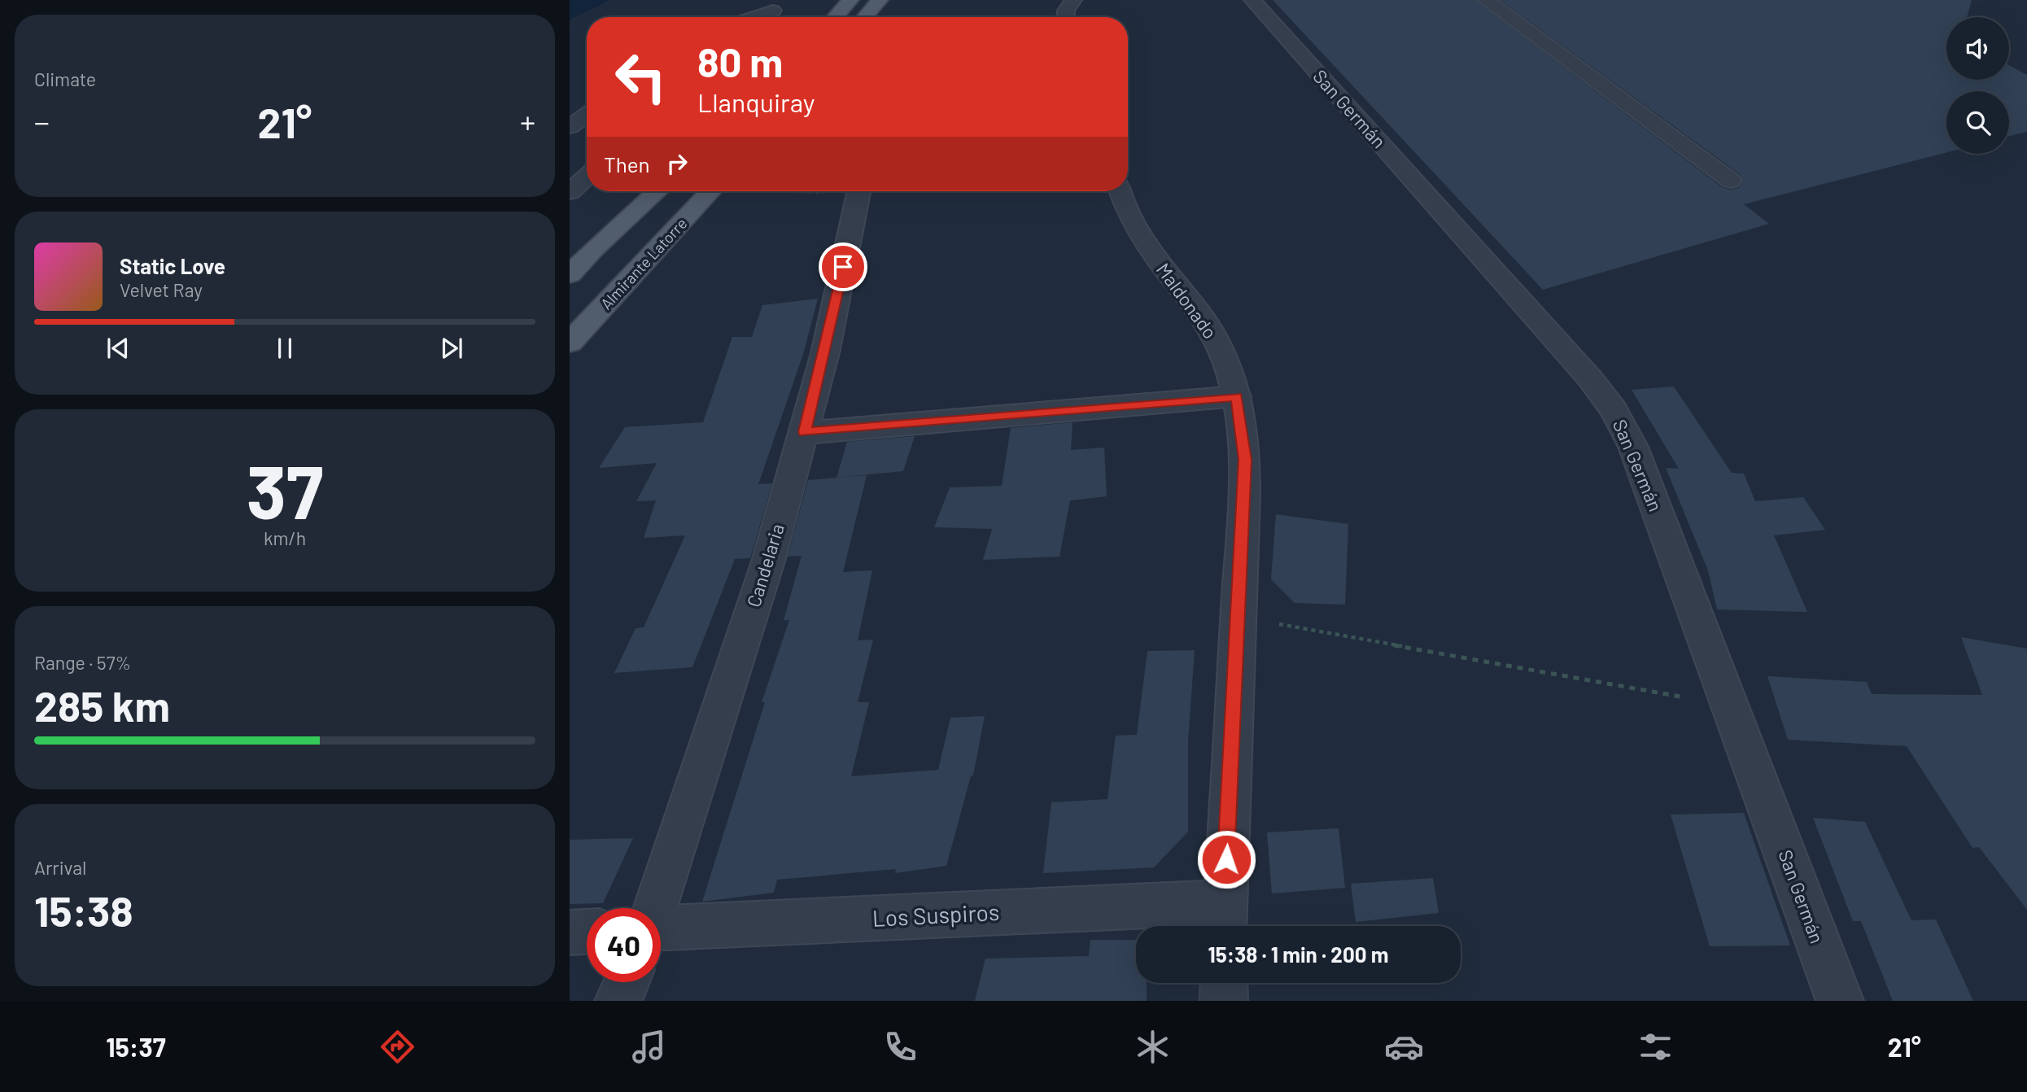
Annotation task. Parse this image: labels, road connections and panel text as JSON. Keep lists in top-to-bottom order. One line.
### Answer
{"streets":{"main road":["Almirante Latorre"],"street":["San Germán","Maldonado","Candelaria","Los Suspiros"]},"crossings":[["Maldonado","Los Suspiros"]],"page":{"tile":["Climate",["37","km/h"],["Range · 57%","285 km"],["Arrival","15:38"]],"turn":["80 m","Llanquiray"],"heat":["−","21°","+"],"then":"Then","song":["Static Love","Velvet Ray"],"limit":"40","trip":"15:38 · 1 min · 200 m","tabs":["15:37","21°"]}}
